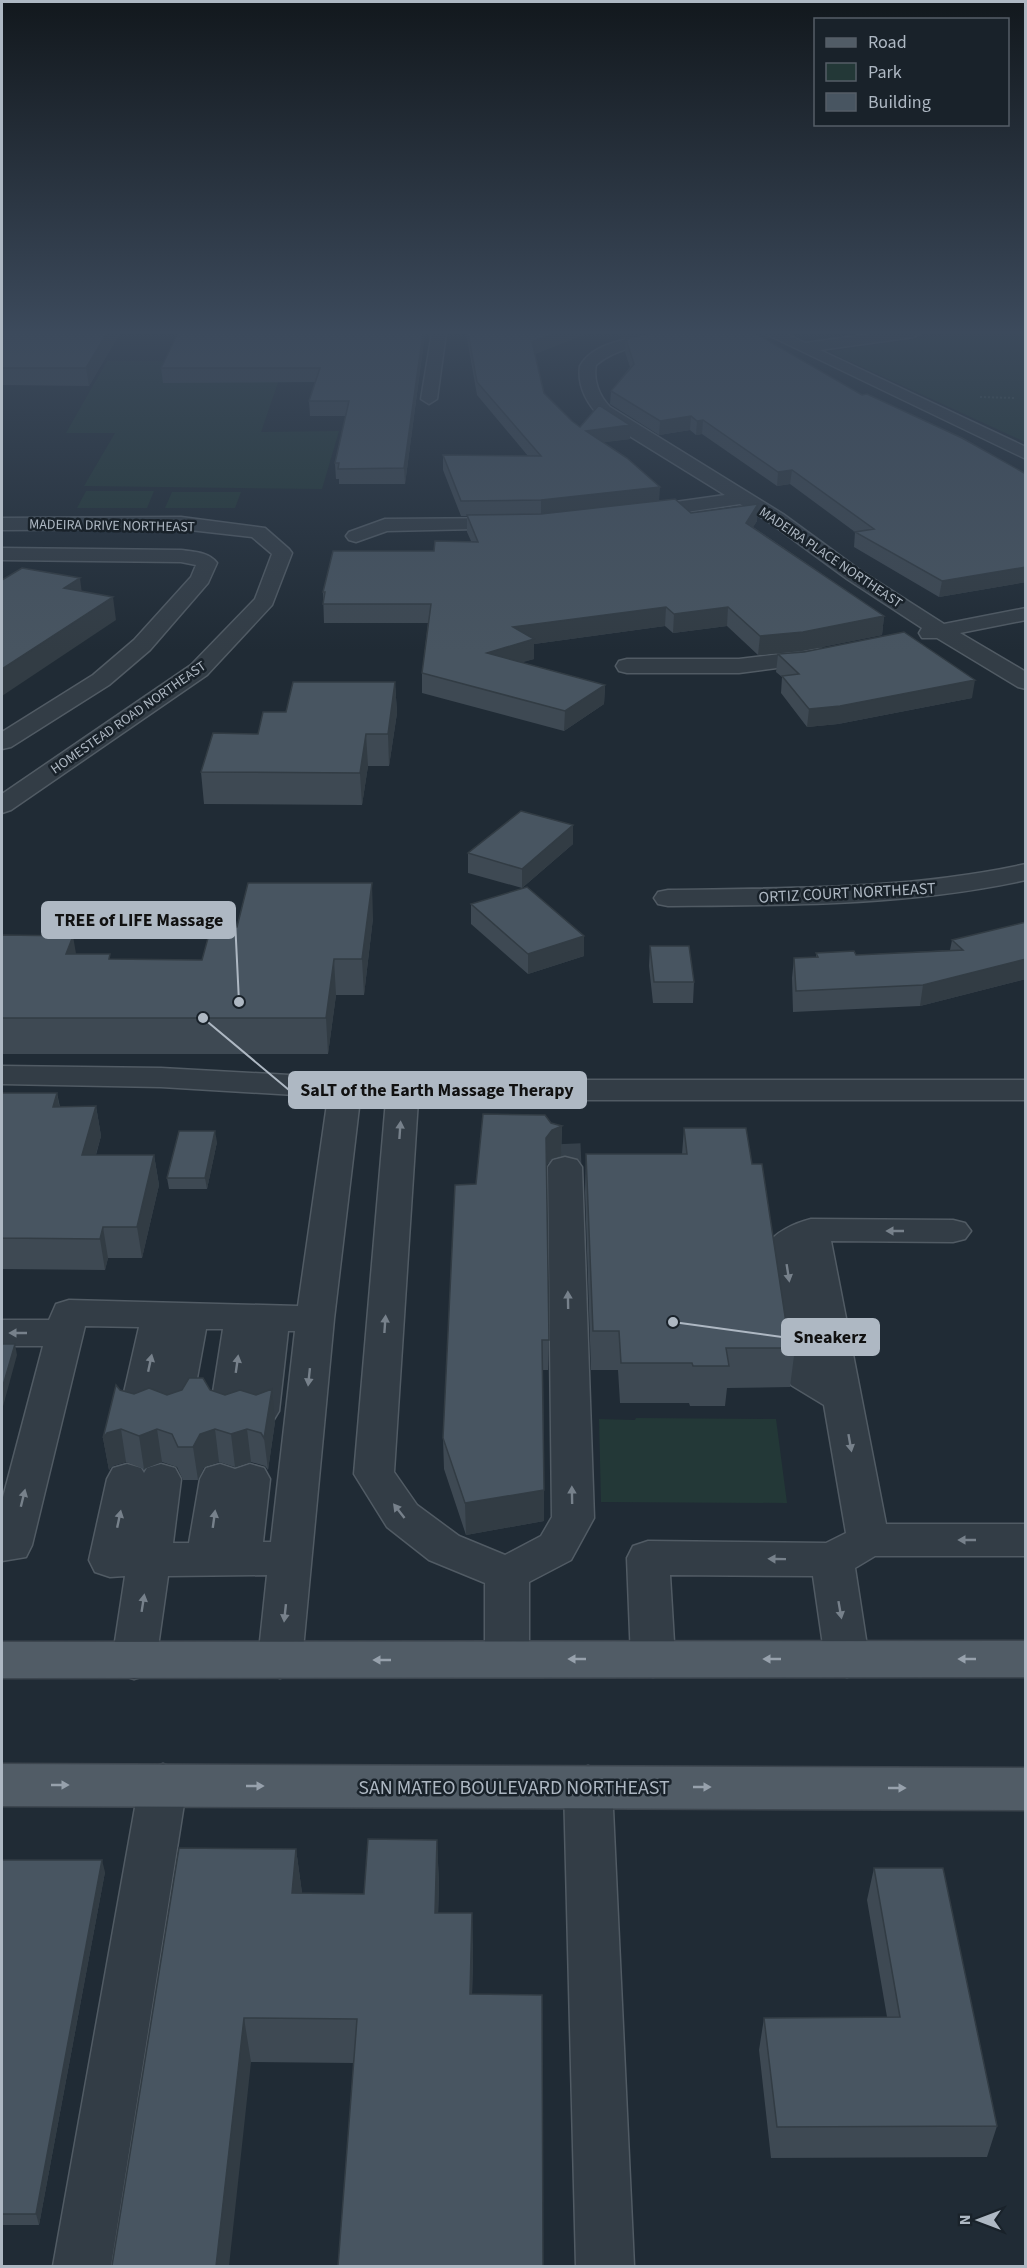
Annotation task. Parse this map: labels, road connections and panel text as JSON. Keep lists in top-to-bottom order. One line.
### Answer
{"streets":{"main road":["SAN MATEO BOULEVARD NORTHEAST"],"street":["MADEIRA DRIVE NORTHEAST","MADEIRA PLACE NORTHEAST","HOMESTEAD ROAD NORTHEAST","ORTIZ COURT NORTHEAST"]},"crossings":[["MADEIRA DRIVE NORTHEAST","HOMESTEAD ROAD NORTHEAST"]],"places":["TREE of LIFE Massage","SaLT of the Earth Massage Therapy","Sneakerz"],"legend":["Road","Park","Building"],"north":"left"}
